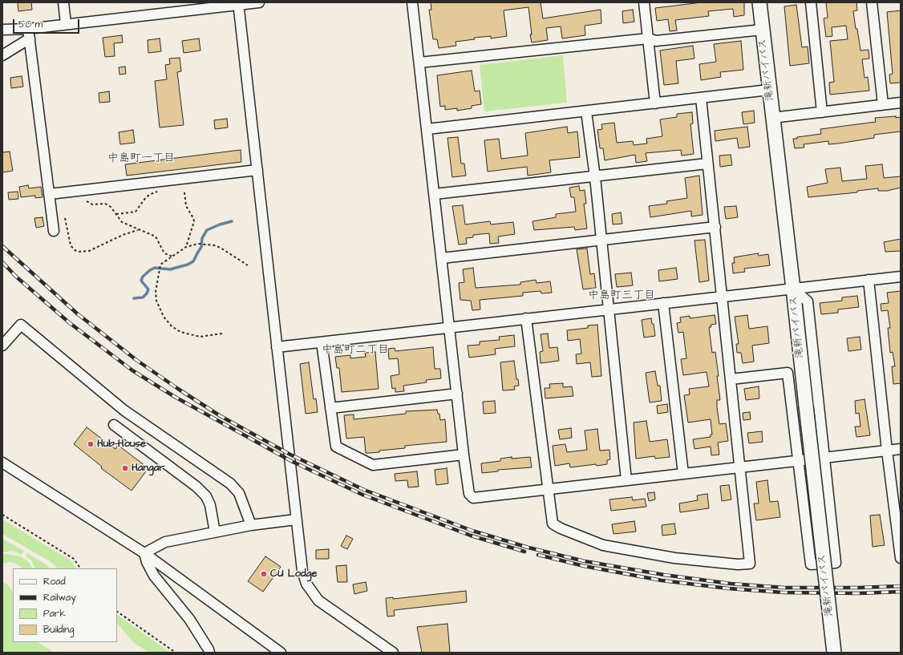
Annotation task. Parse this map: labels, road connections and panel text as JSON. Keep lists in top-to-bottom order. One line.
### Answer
{"streets":{"highway":["滝新バイパス"]},"districts":["中島町一丁目","中島町三丁目","中島町二丁目"],"places":["Hub-House","Hangar","CU Lodge"],"legend":["Road","Railway","Park","Building"],"scale_bar":"50 m"}
